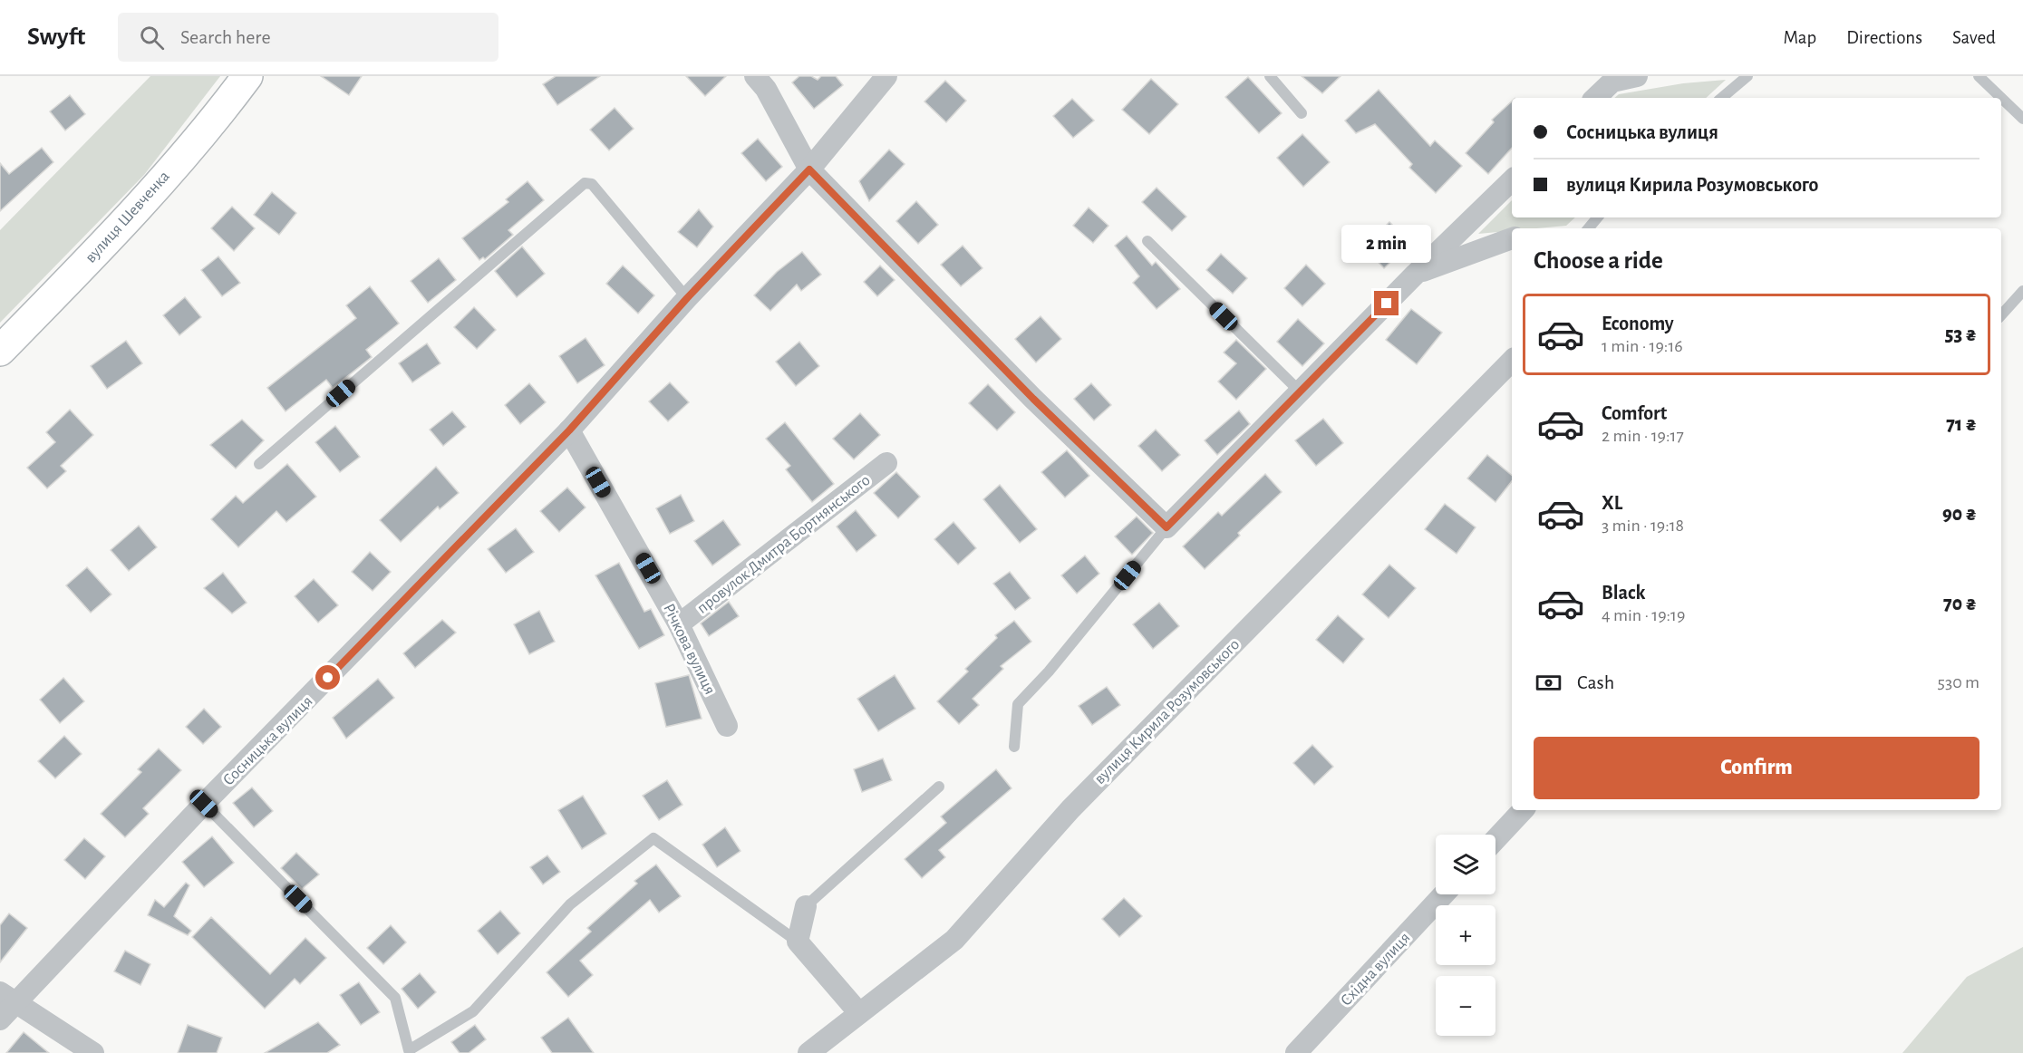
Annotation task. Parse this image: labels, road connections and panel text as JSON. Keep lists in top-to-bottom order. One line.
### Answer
{"streets":{"main road":["вулиця Шевченка"],"street":["провулок Дмитра Бортнянського","Річкова вулиця","вулиця Кирила Розумовського","Сосницька вулиця","Східна вулиця"]},"crossings":[["провулок Дмитра Бортнянського","Річкова вулиця"],["Річкова вулиця","Сосницька вулиця"]],"page":{"header":"Swyft","search":"Search here","nav":["Map","Directions","Saved"],"banner":["Сосницька вулиця","вулиця Кирила Розумовського"],"bubble":"2 min","heading":"Choose a ride","list":[{"name":"Economy","note":"1 min · 19:16","value":"53 ₴"},{"name":"Comfort","note":"2 min · 19:17","value":"71 ₴"},{"name":"XL","note":"3 min · 19:18","value":"90 ₴"},{"name":"Black","note":"4 min · 19:19","value":"70 ₴"}],"pay":["Cash","530 m"],"buttons":"Confirm","map_buttons":["+","−"]}}
